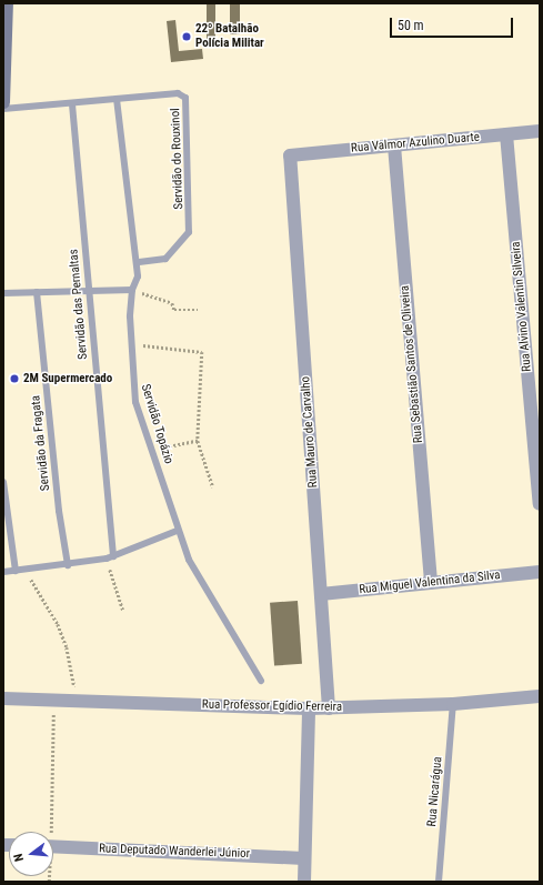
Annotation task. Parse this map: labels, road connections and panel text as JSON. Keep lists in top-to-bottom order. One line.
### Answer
{"streets":{"street":["Rua Valmor Azulino Duarte","Rua Alvino Valentin Silveira","Rua Sebastião Santos de Oliveira","Rua Mauro de Carvalho","Rua Miguel Valentina da Silva","Rua Professor Egídio Ferreira","Rua Deputado Wanderlei Júnior"],"lane":["Servidão do Rouxinol","Servidão das Pernaltas","Servidão Topázio","Servidão da Fragata","Rua Nicarágua"]},"crossings":[["Rua Valmor Azulino Duarte","Rua Alvino Valentin Silveira"],["Rua Valmor Azulino Duarte","Rua Sebastião Santos de Oliveira"],["Rua Valmor Azulino Duarte","Rua Mauro de Carvalho"],["Servidão do Rouxinol","Servidão das Pernaltas"],["Servidão do Rouxinol","Servidão Topázio"],["Rua Sebastião Santos de Oliveira","Rua Miguel Valentina da Silva"],["Rua Mauro de Carvalho","Rua Miguel Valentina da Silva"],["Rua Mauro de Carvalho","Rua Professor Egídio Ferreira"],["Rua Professor Egídio Ferreira","Rua Nicarágua"]],"places":["22º Batalhão Polícia Militar","2M Supermercado"],"scale_bar":"50 m","north":"left"}
